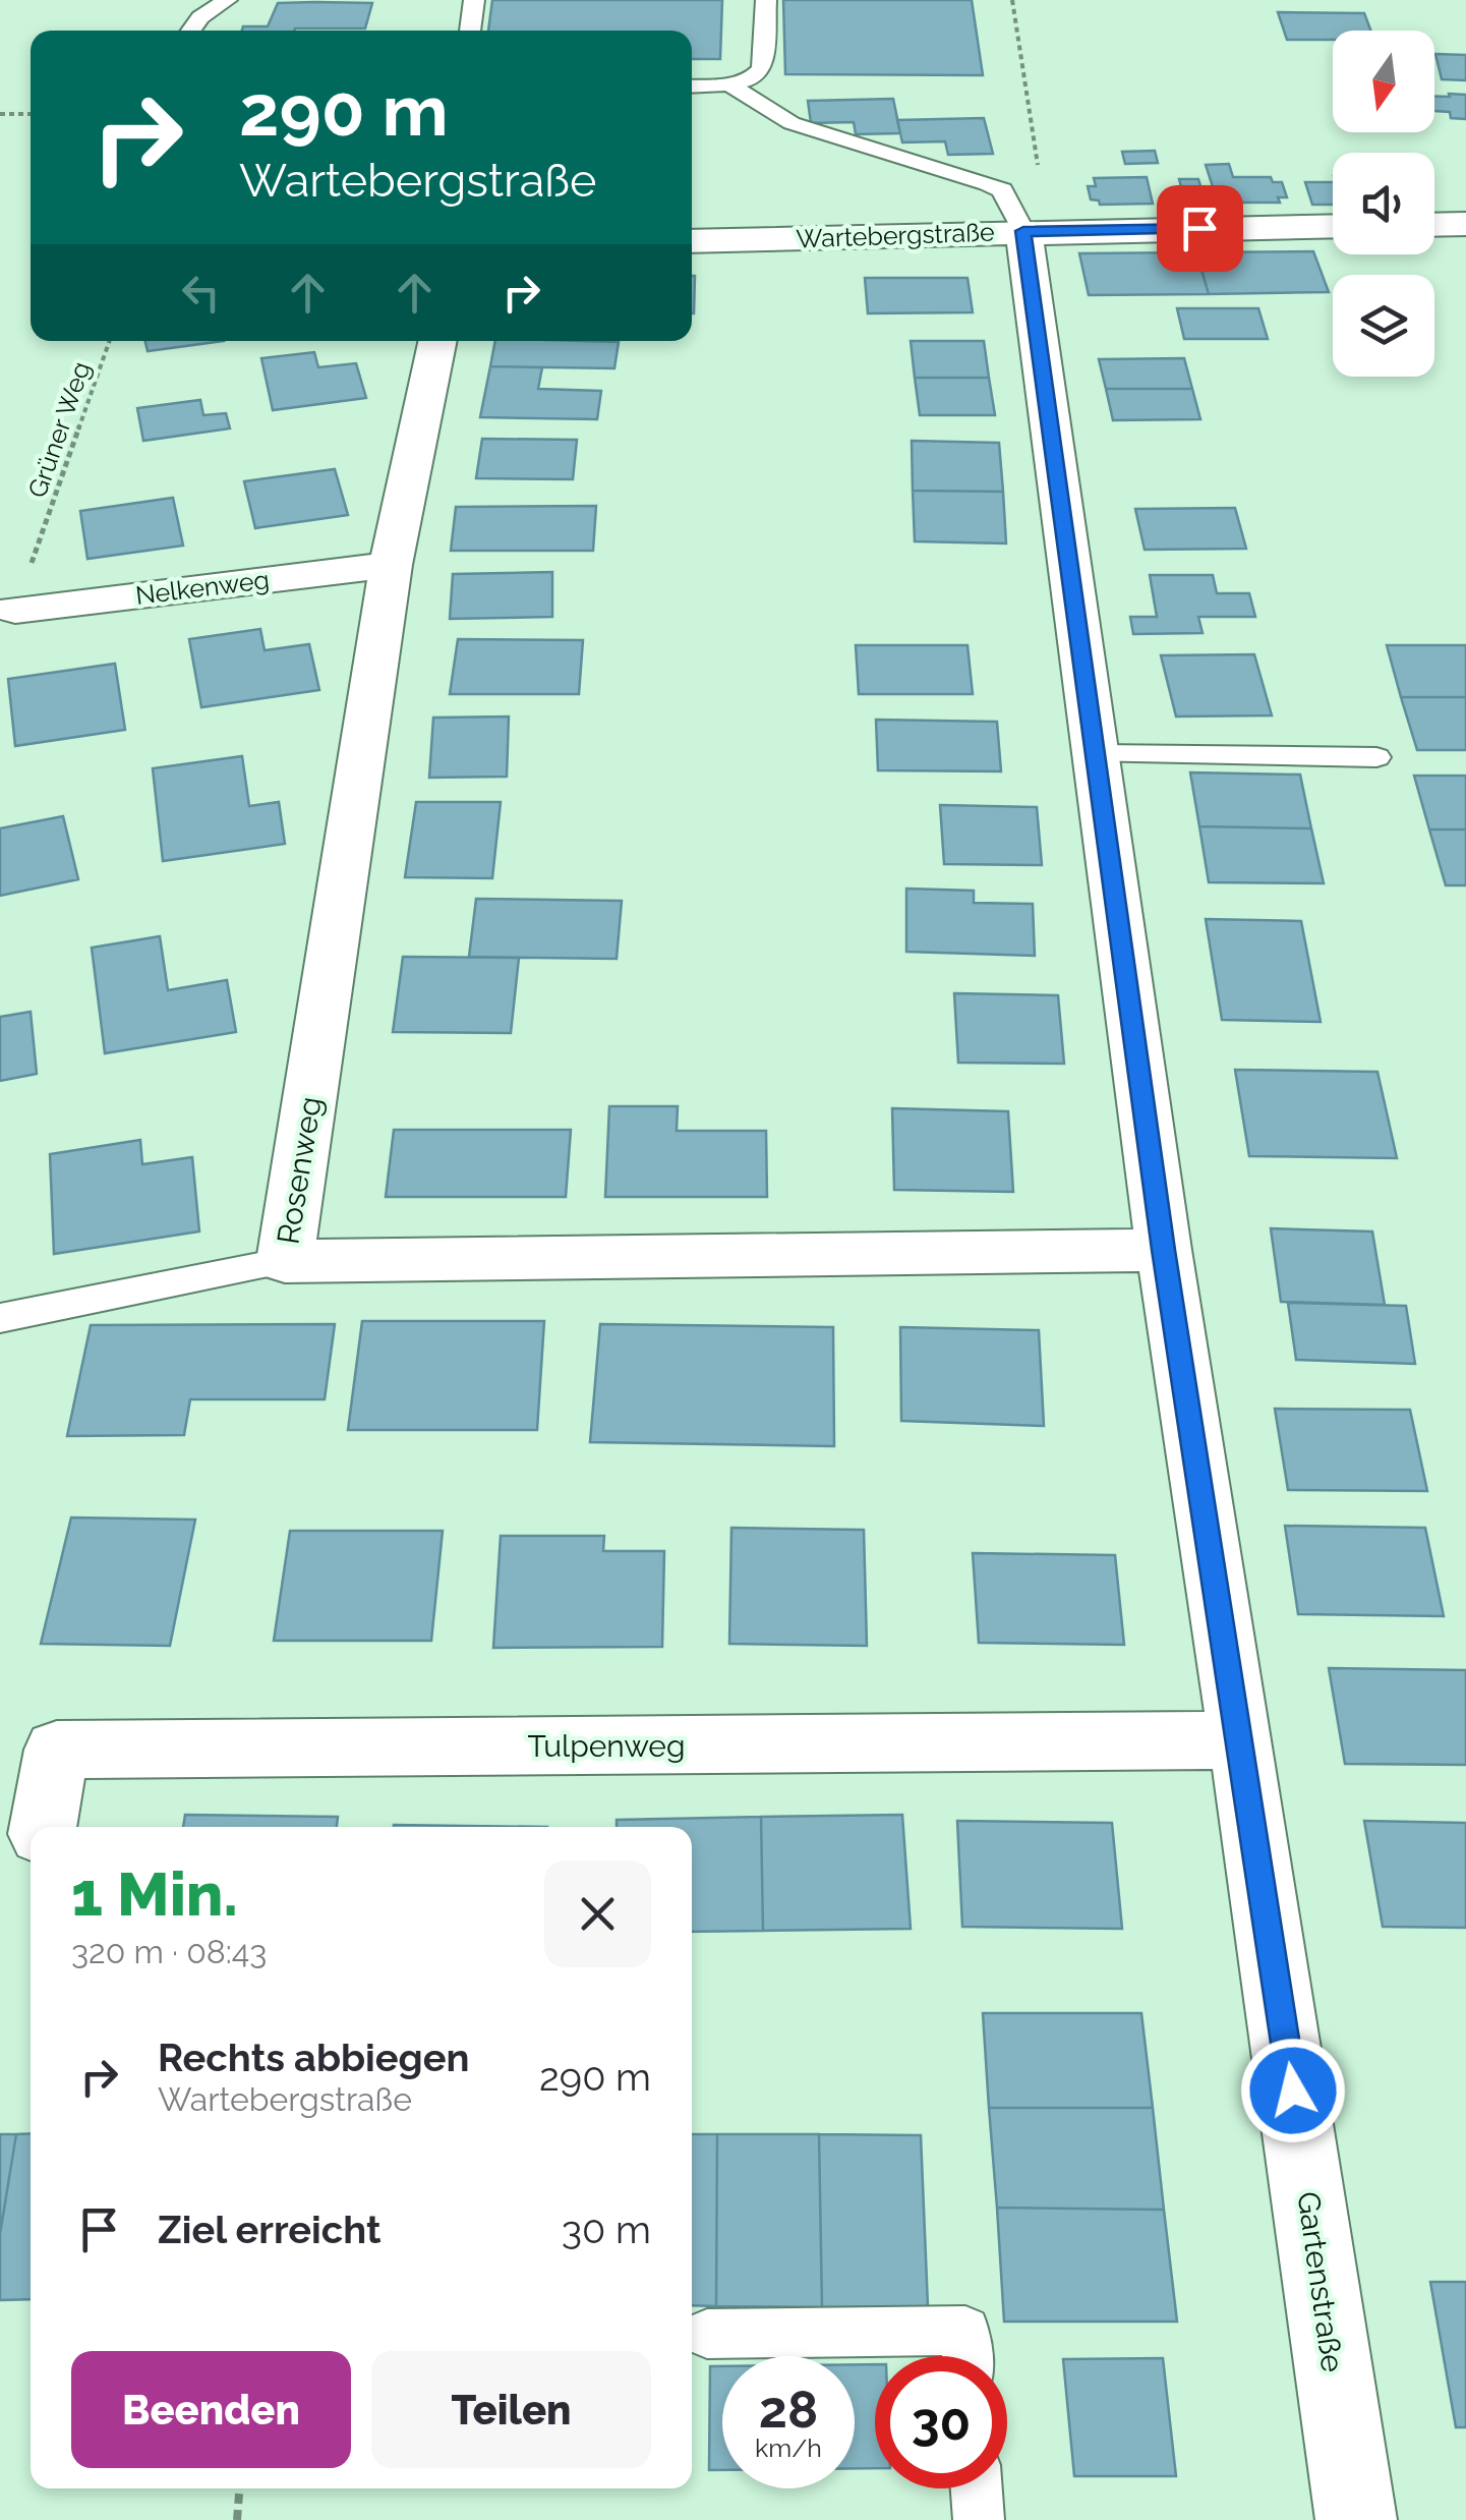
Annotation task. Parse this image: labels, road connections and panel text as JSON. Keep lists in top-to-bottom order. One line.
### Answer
{"streets":{"street":["Wartebergstraße","Nelkenweg","Rosenweg","Tulpenweg","Gartenstraße"],"path":["Grüner Weg"]},"crossings":[["Wartebergstraße","Gartenstraße"],["Grüner Weg","Nelkenweg"],["Nelkenweg","Rosenweg"],["Rosenweg","Gartenstraße"],["Tulpenweg","Gartenstraße"]],"north":"bottom","page":{"turn":["290 m","Wartebergstraße"],"heading":["1 Min.","320 m · 08:43"],"list":[{"name":"Rechts abbiegen","note":"Wartebergstraße","value":"290 m"},{"name":"Ziel erreicht","value":"30 m"}],"buttons":["Beenden","Teilen"],"speed":"28 km/h","limit":"30"}}
